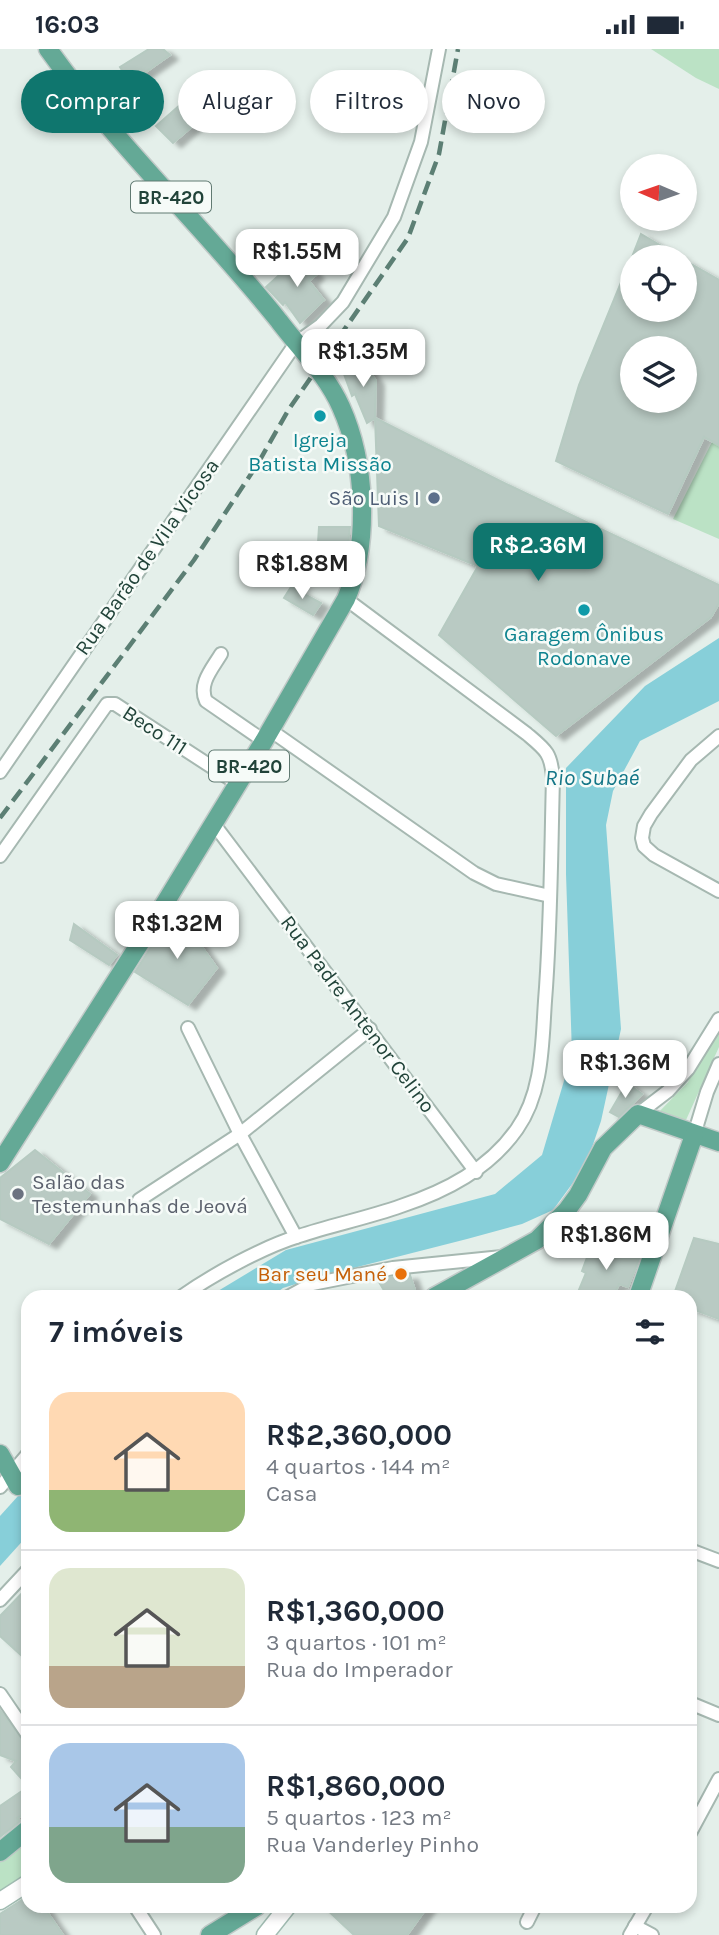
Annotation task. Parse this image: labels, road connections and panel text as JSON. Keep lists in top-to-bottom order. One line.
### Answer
{"streets":{"main road":["BR-420"],"street":["Rua Barão de Vila Vicosa","Beco 111","Rua Padre Antenor Celino"]},"crossings":[["BR-420","Rua Barão de Vila Vicosa"],["BR-420","Beco 111"],["BR-420","Rua Padre Antenor Celino"]],"water":["Rio Subaé"],"places":["Igreja Batista Missão","São Luis I","Garagem Ônibus Rodonave","Salão das Testemunhas de Jeová","Bar seu Mané"],"north":"left","page":{"status":"16:03","chip":["Comprar","Alugar","Filtros","Novo"],"price":["R$1.55M","R$1.35M","R$2.36M","R$1.88M","R$1.32M","R$1.36M","R$1.86M"],"heading":"7 imóveis","list":[{"name":"R$2,360,000","note":"4 quartos · 144 m² · Casa"},{"name":"R$1,360,000","note":"3 quartos · 101 m² · Rua do Imperador"},{"name":"R$1,860,000","note":"5 quartos · 123 m² · Rua Vanderley Pinho"}]}}
